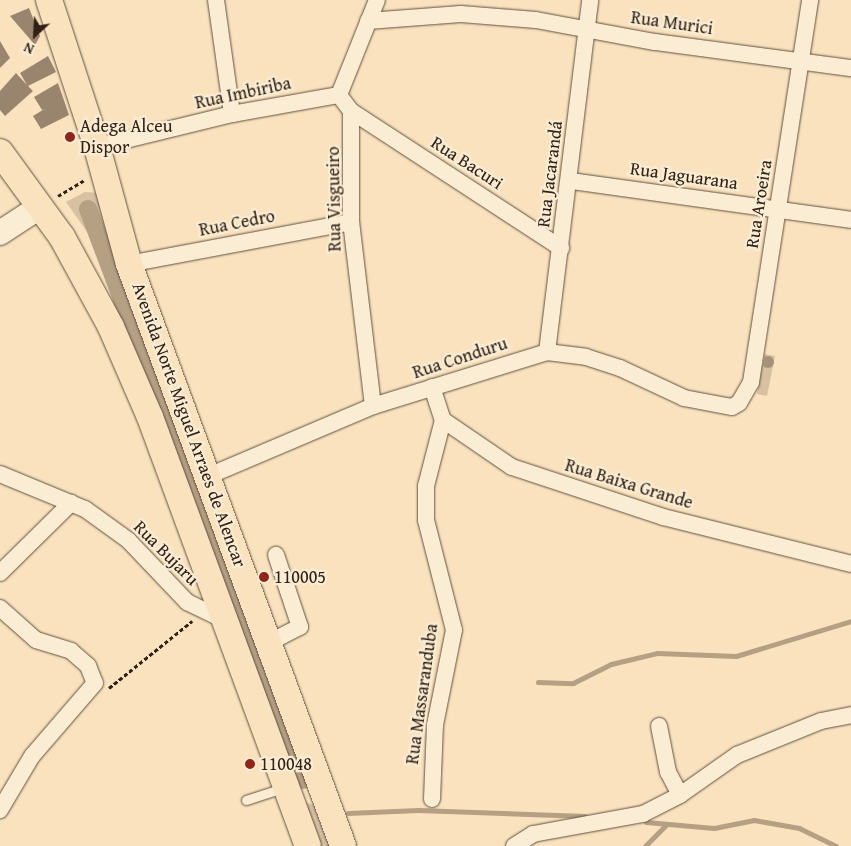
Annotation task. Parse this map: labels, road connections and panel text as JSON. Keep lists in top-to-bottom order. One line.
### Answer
{"streets":{"main road":["Avenida Norte Miguel Arraes de Alencar"],"street":["Rua Murici","Rua Imbiriba","Rua Bacuri","Rua Jacarandá","Rua Jaguarana","Rua Visgueiro","Rua Aroeira","Rua Cedro","Rua Conduru","Rua Baixa Grande","Rua Bujaru","Rua Massaranduba"]},"crossings":[["Rua Murici","Rua Jacarandá"],["Rua Murici","Rua Aroeira"],["Rua Imbiriba","Avenida Norte Miguel Arraes de Alencar"],["Rua Bacuri","Rua Jacarandá"],["Rua Bacuri","Rua Visgueiro"],["Rua Jacarandá","Rua Jaguarana"],["Rua Jacarandá","Rua Conduru"],["Rua Jaguarana","Rua Aroeira"],["Rua Visgueiro","Rua Cedro"],["Rua Visgueiro","Rua Conduru"],["Rua Aroeira","Rua Conduru"],["Rua Cedro","Avenida Norte Miguel Arraes de Alencar"],["Rua Conduru","Avenida Norte Miguel Arraes de Alencar"],["Avenida Norte Miguel Arraes de Alencar","Rua Bujaru"],["Rua Baixa Grande","Rua Massaranduba"]],"places":["Adega Alceu Dispor","110005","110048"],"north":"bottom left"}
